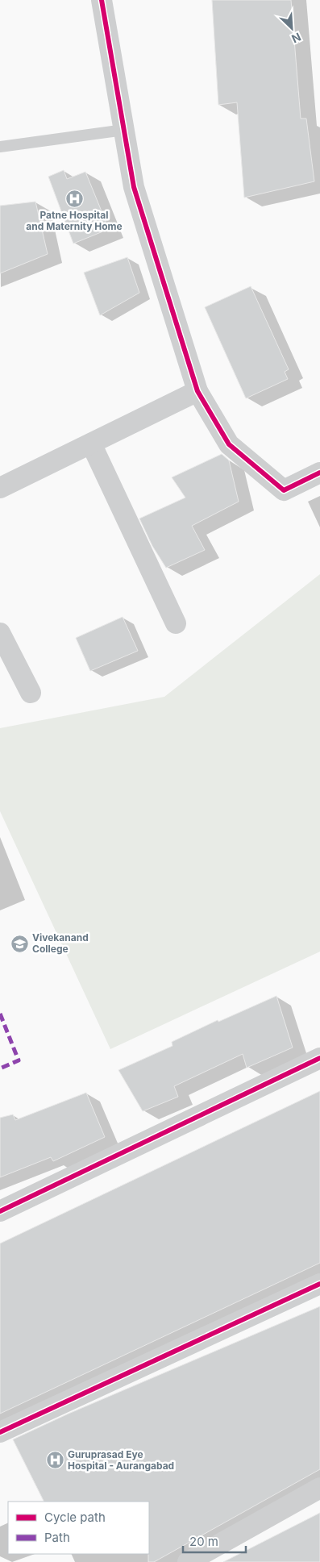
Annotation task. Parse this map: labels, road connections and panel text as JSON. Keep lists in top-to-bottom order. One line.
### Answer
{"places":{"hospital":["Patne Hospital and Maternity Home","Guruprasad Eye Hospital - Aurangabad"],"school or university":["Vivekanand College"]},"legend":["Cycle path","Path"],"scale_bar":"20 m","north":"bottom right"}
